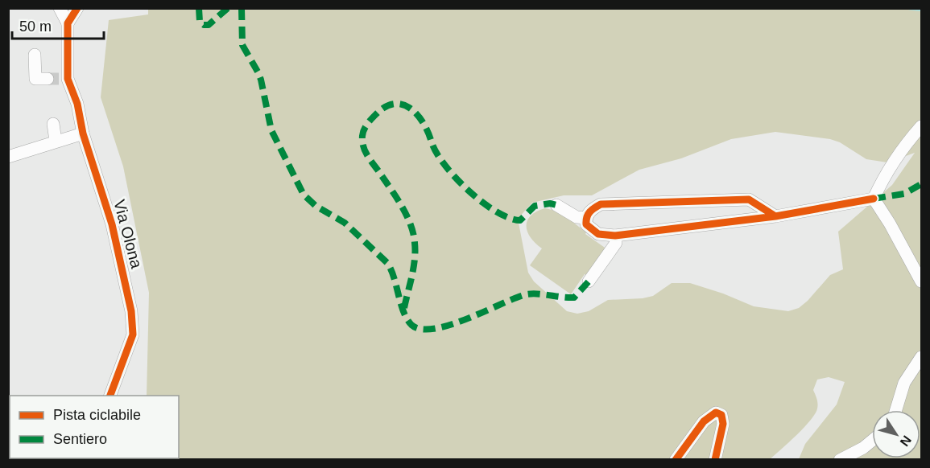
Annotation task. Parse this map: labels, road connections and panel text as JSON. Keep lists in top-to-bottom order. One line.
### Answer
{"streets":{"street":["Via Olona"]},"legend":["Pista ciclabile","Sentiero"],"scale_bar":"50 m","north":"bottom right"}
